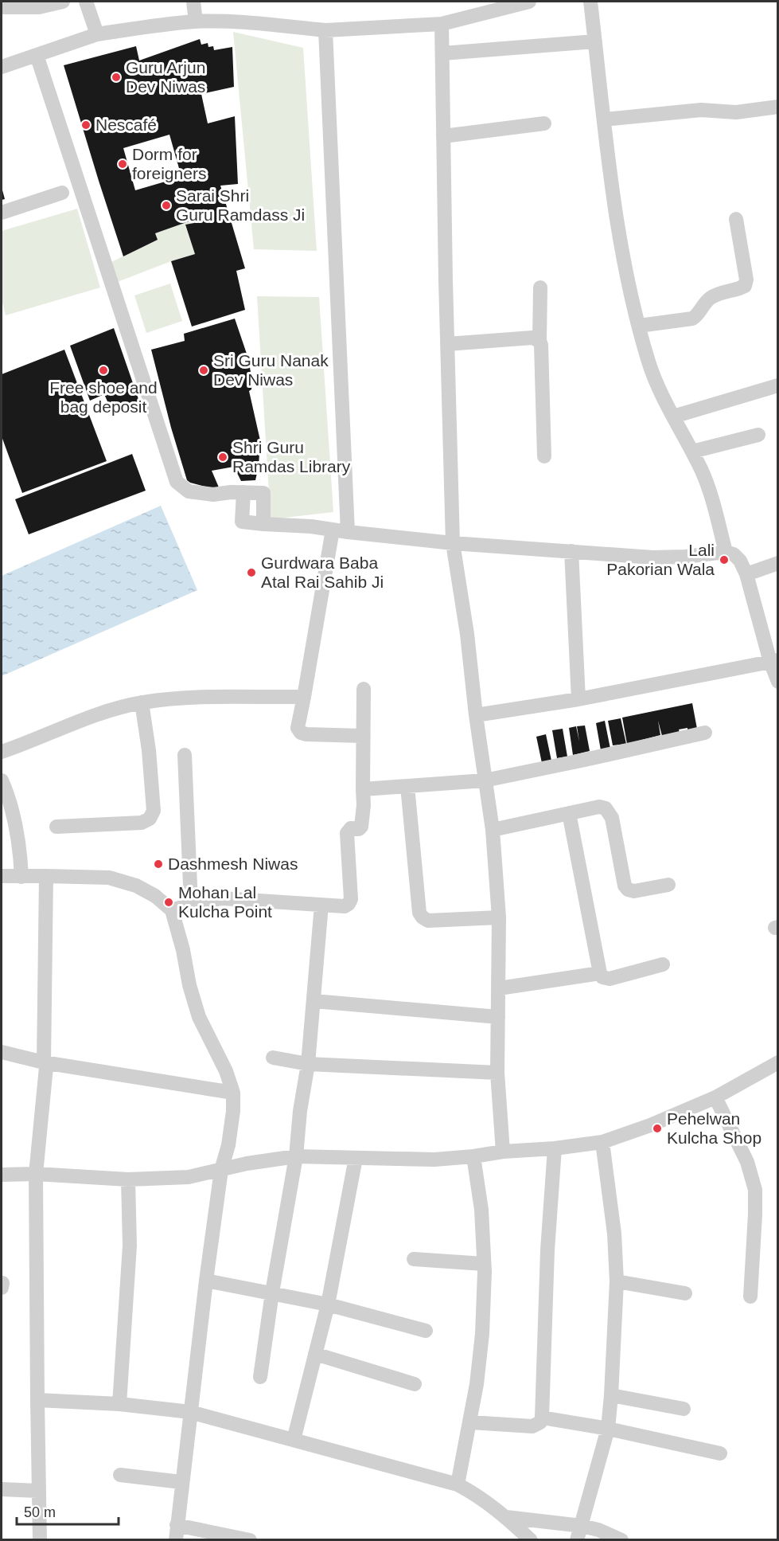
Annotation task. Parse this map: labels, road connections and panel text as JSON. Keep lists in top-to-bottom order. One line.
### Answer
{"places":["Guru Arjun Dev Niwas","Nescafé","Dorm for foreigners","Sarai Shri Guru Ramdass Ji","Free shoe and bag deposit","Sri Guru Nanak Dev Niwas","Shri Guru Ramdas Library","Lali Pakorian Wala","Gurdwara Baba Atal Rai Sahib Ji","Dashmesh Niwas","Mohan Lal Kulcha Point","Pehelwan Kulcha Shop"],"scale_bar":"50 m"}
